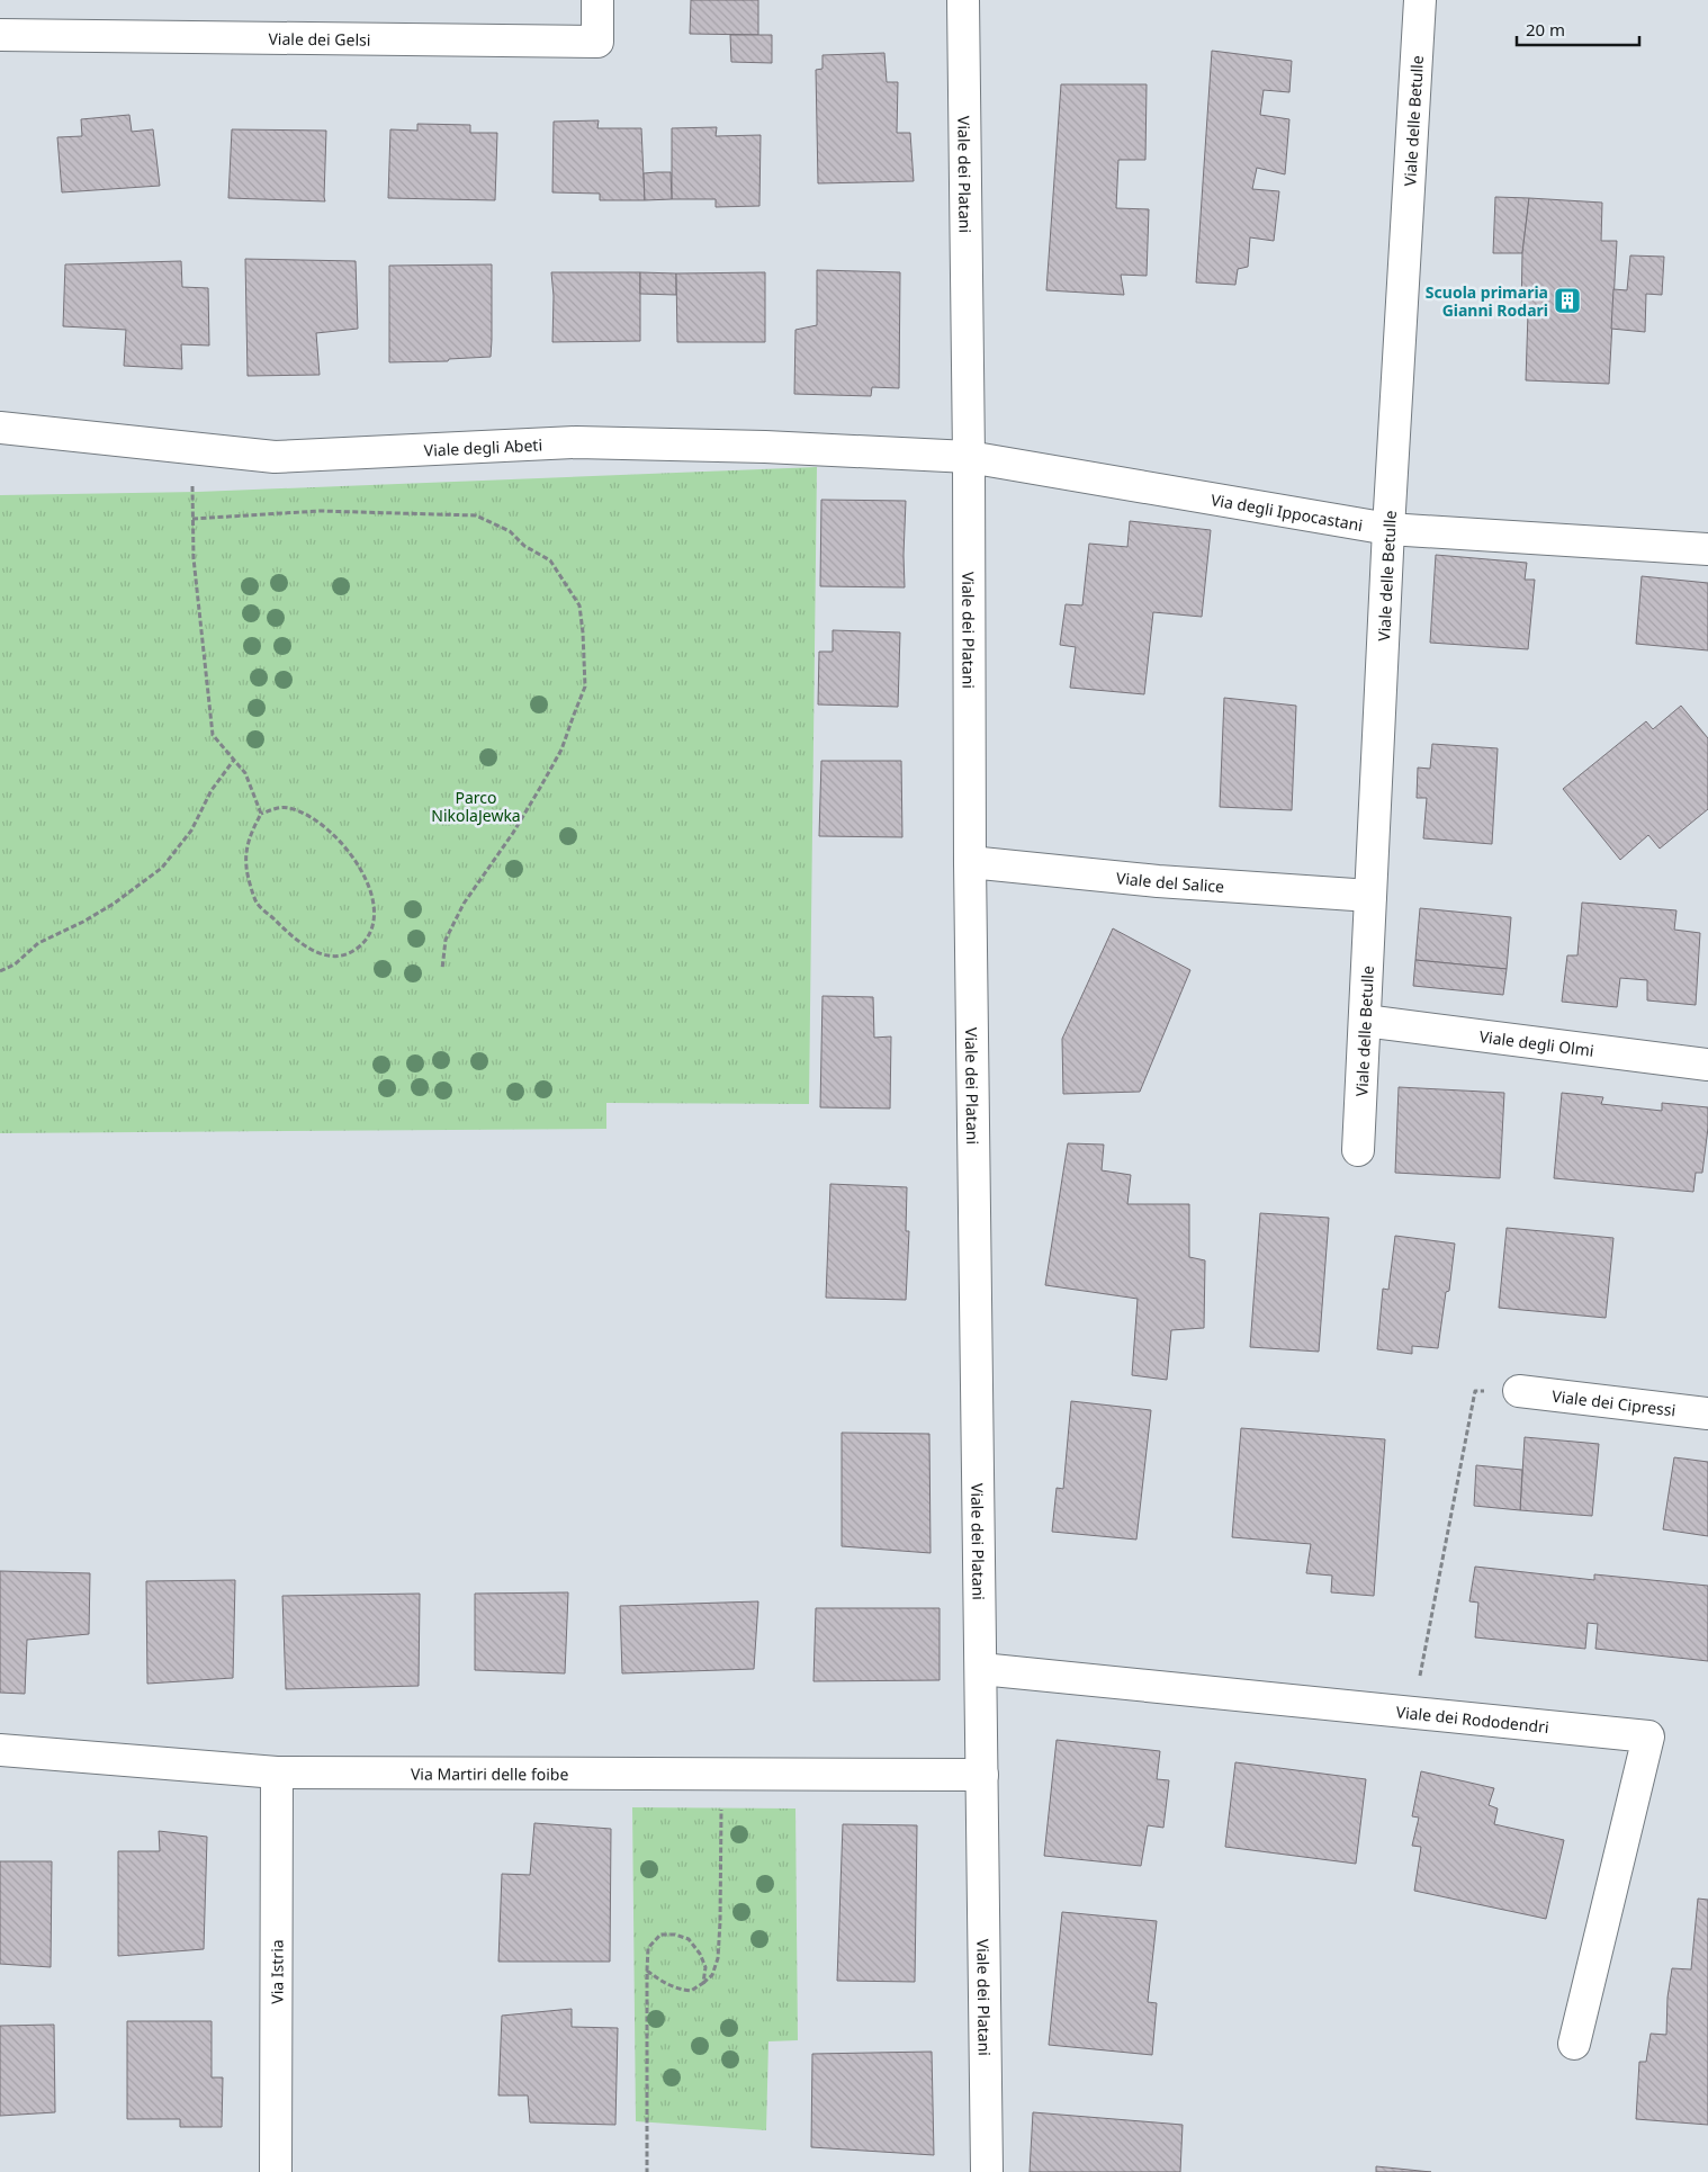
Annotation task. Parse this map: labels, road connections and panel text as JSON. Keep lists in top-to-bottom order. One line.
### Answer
{"streets":{"street":["Viale dei Gelsi","Viale delle Betulle","Viale dei Platani","Viale degli Abeti","Via degli Ippocastani","Viale del Salice","Viale degli Olmi","Viale dei Cipressi","Viale dei Rododendri","Via Martiri delle foibe","Via Istria"]},"crossings":[["Viale delle Betulle","Via degli Ippocastani"],["Viale delle Betulle","Viale del Salice"],["Viale delle Betulle","Viale degli Olmi"],["Viale dei Platani","Viale degli Abeti"],["Viale dei Platani","Via degli Ippocastani"],["Viale dei Platani","Viale del Salice"],["Viale dei Platani","Viale dei Rododendri"],["Viale dei Platani","Via Martiri delle foibe"],["Viale degli Abeti","Via degli Ippocastani"],["Via Martiri delle foibe","Via Istria"]],"parks":["Parco NikolaJewka"],"places":{"building":["Scuola primaria Gianni Rodari"]},"scale_bar":"20 m"}
